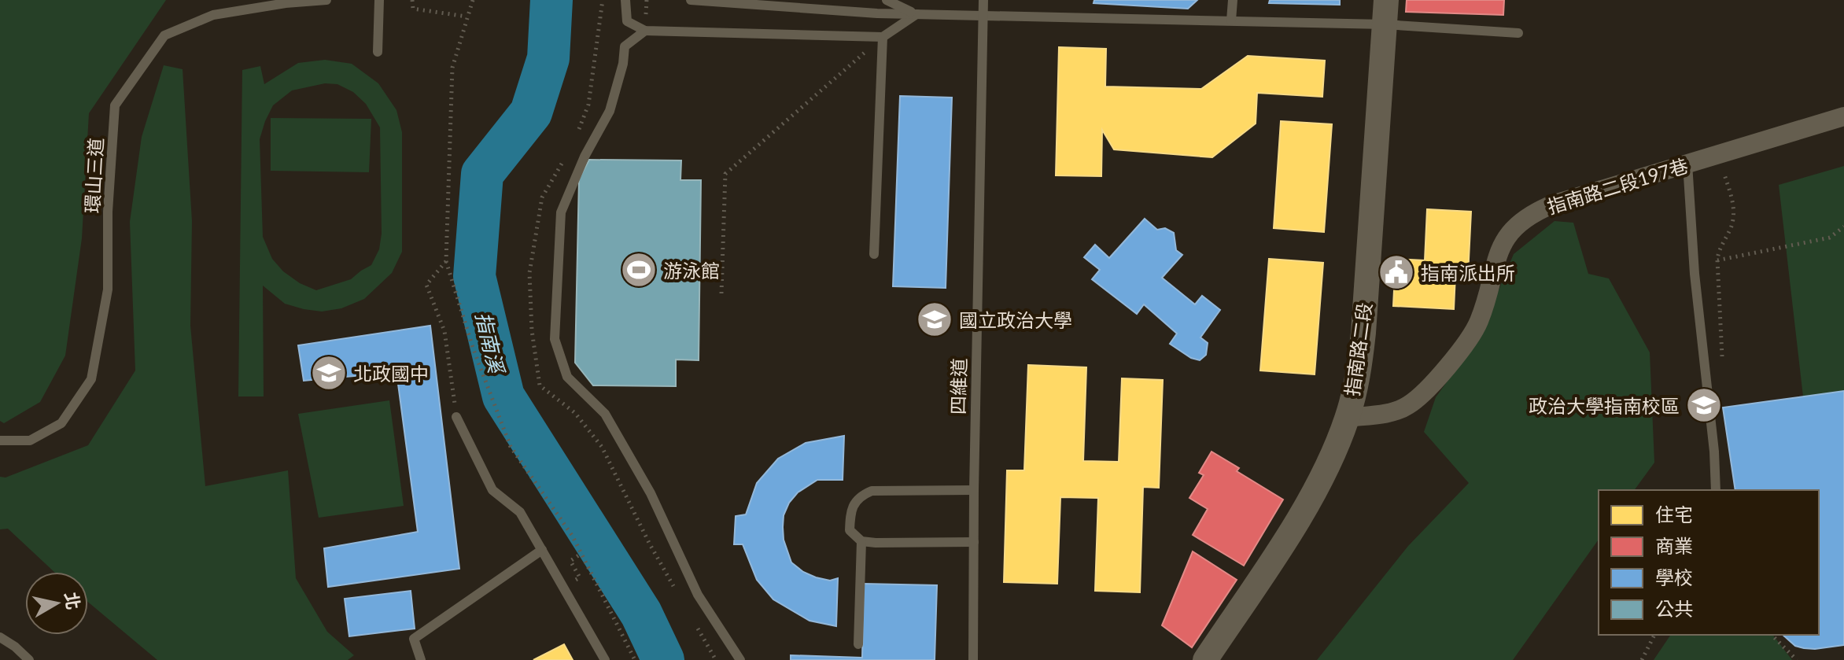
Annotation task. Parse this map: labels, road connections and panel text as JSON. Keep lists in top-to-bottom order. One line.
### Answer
{"streets":{"street":["指南路二段197巷","指南路二段"],"lane":["環山三道","四維道"]},"crossings":[["指南路二段197巷","指南路二段"]],"water":["指南溪"],"places":{"sports":["游泳館"],"public building":["指南派出所"],"school or university":["國立政治大學","北政國中","政治大學指南校區"]},"legend":["住宅","商業","學校","公共"],"north":"right"}
